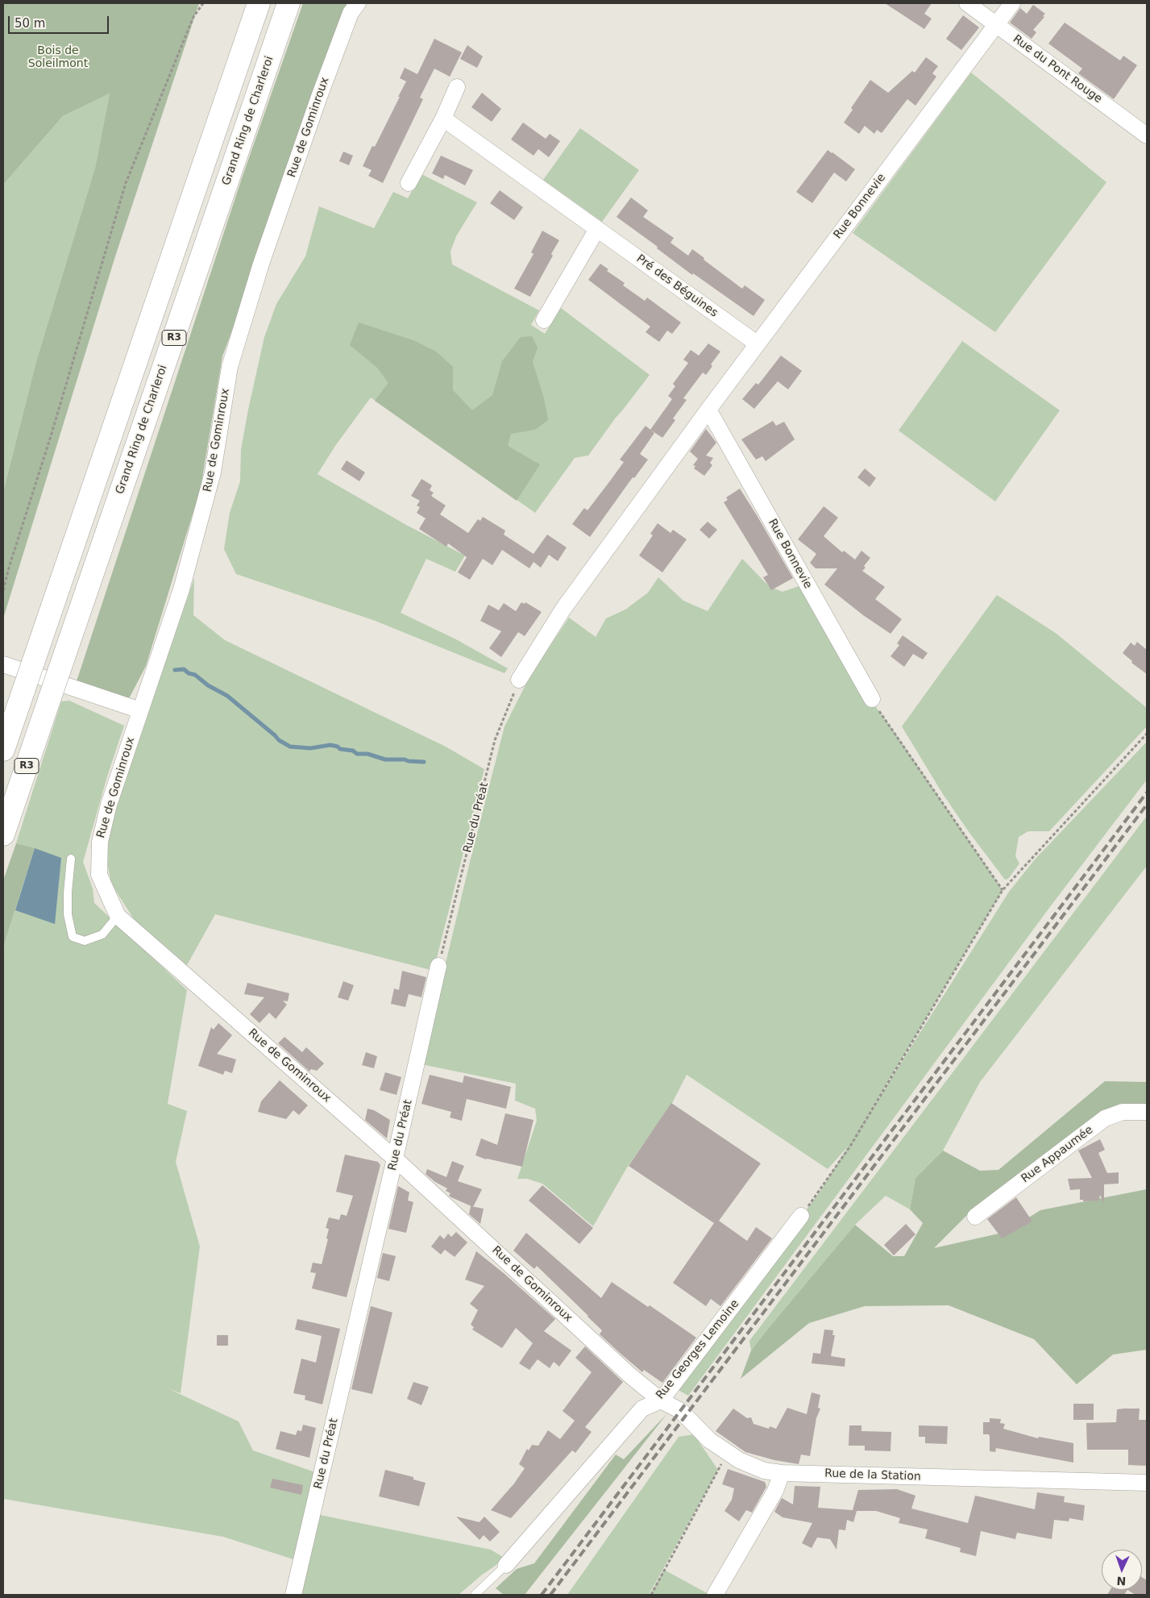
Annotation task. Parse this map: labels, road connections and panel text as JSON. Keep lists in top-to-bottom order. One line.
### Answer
{"streets":{"highway":["Grand Ring de Charleroi","R3"],"street":["Rue du Pont Rouge","Rue de Gominroux","Rue Bonnevie","Pré des Béguines","Rue du Préat","Rue Appaumée","Rue Georges Lemoine","Rue de la Station"]},"crossings":[["Rue du Pont Rouge","Rue Bonnevie"],["Rue de Gominroux","Rue du Préat"],["Rue de Gominroux","Rue de la Station"],["Rue Bonnevie","Pré des Béguines"],["Rue Bonnevie","Rue du Préat"],["Rue Georges Lemoine","Rue de la Station"]],"parks":["Bois de Soleilmont"],"scale_bar":"50 m","north":"bottom"}
